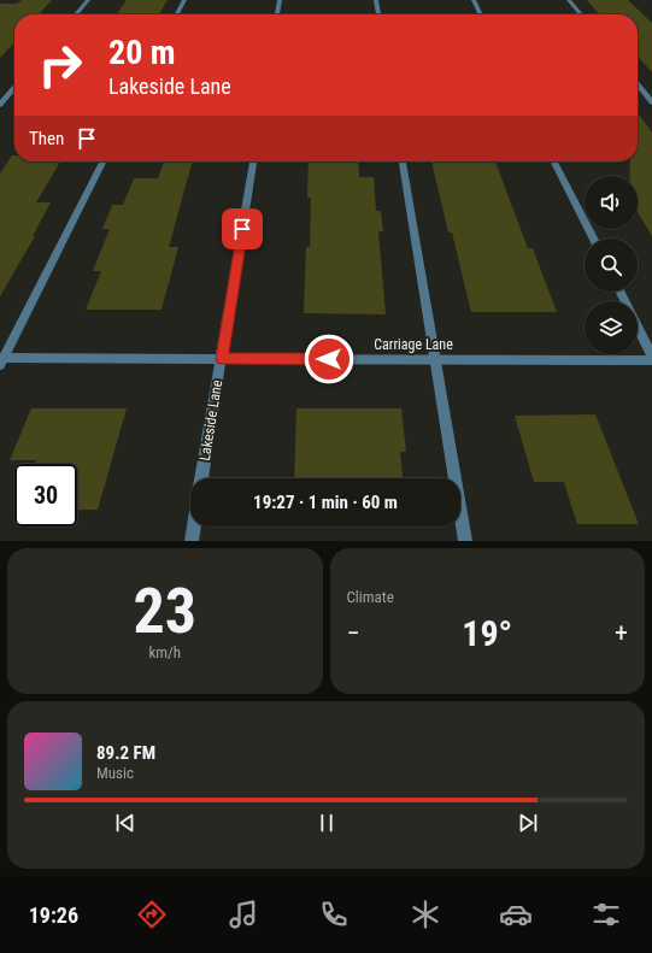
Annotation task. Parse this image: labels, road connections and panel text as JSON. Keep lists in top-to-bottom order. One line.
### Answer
{"streets":{"street":["Carriage Lane","Lakeside Lane"]},"crossings":[["Carriage Lane","Lakeside Lane"]],"page":{"turn":["20 m","Lakeside Lane"],"then":"Then","limit":"30","trip":"19:27 · 1 min · 60 m","tile":[["23","km/h"],"Climate"],"heat":["−","19°","+"],"song":["89.2 FM","Music"],"tabs":"19:26"}}
